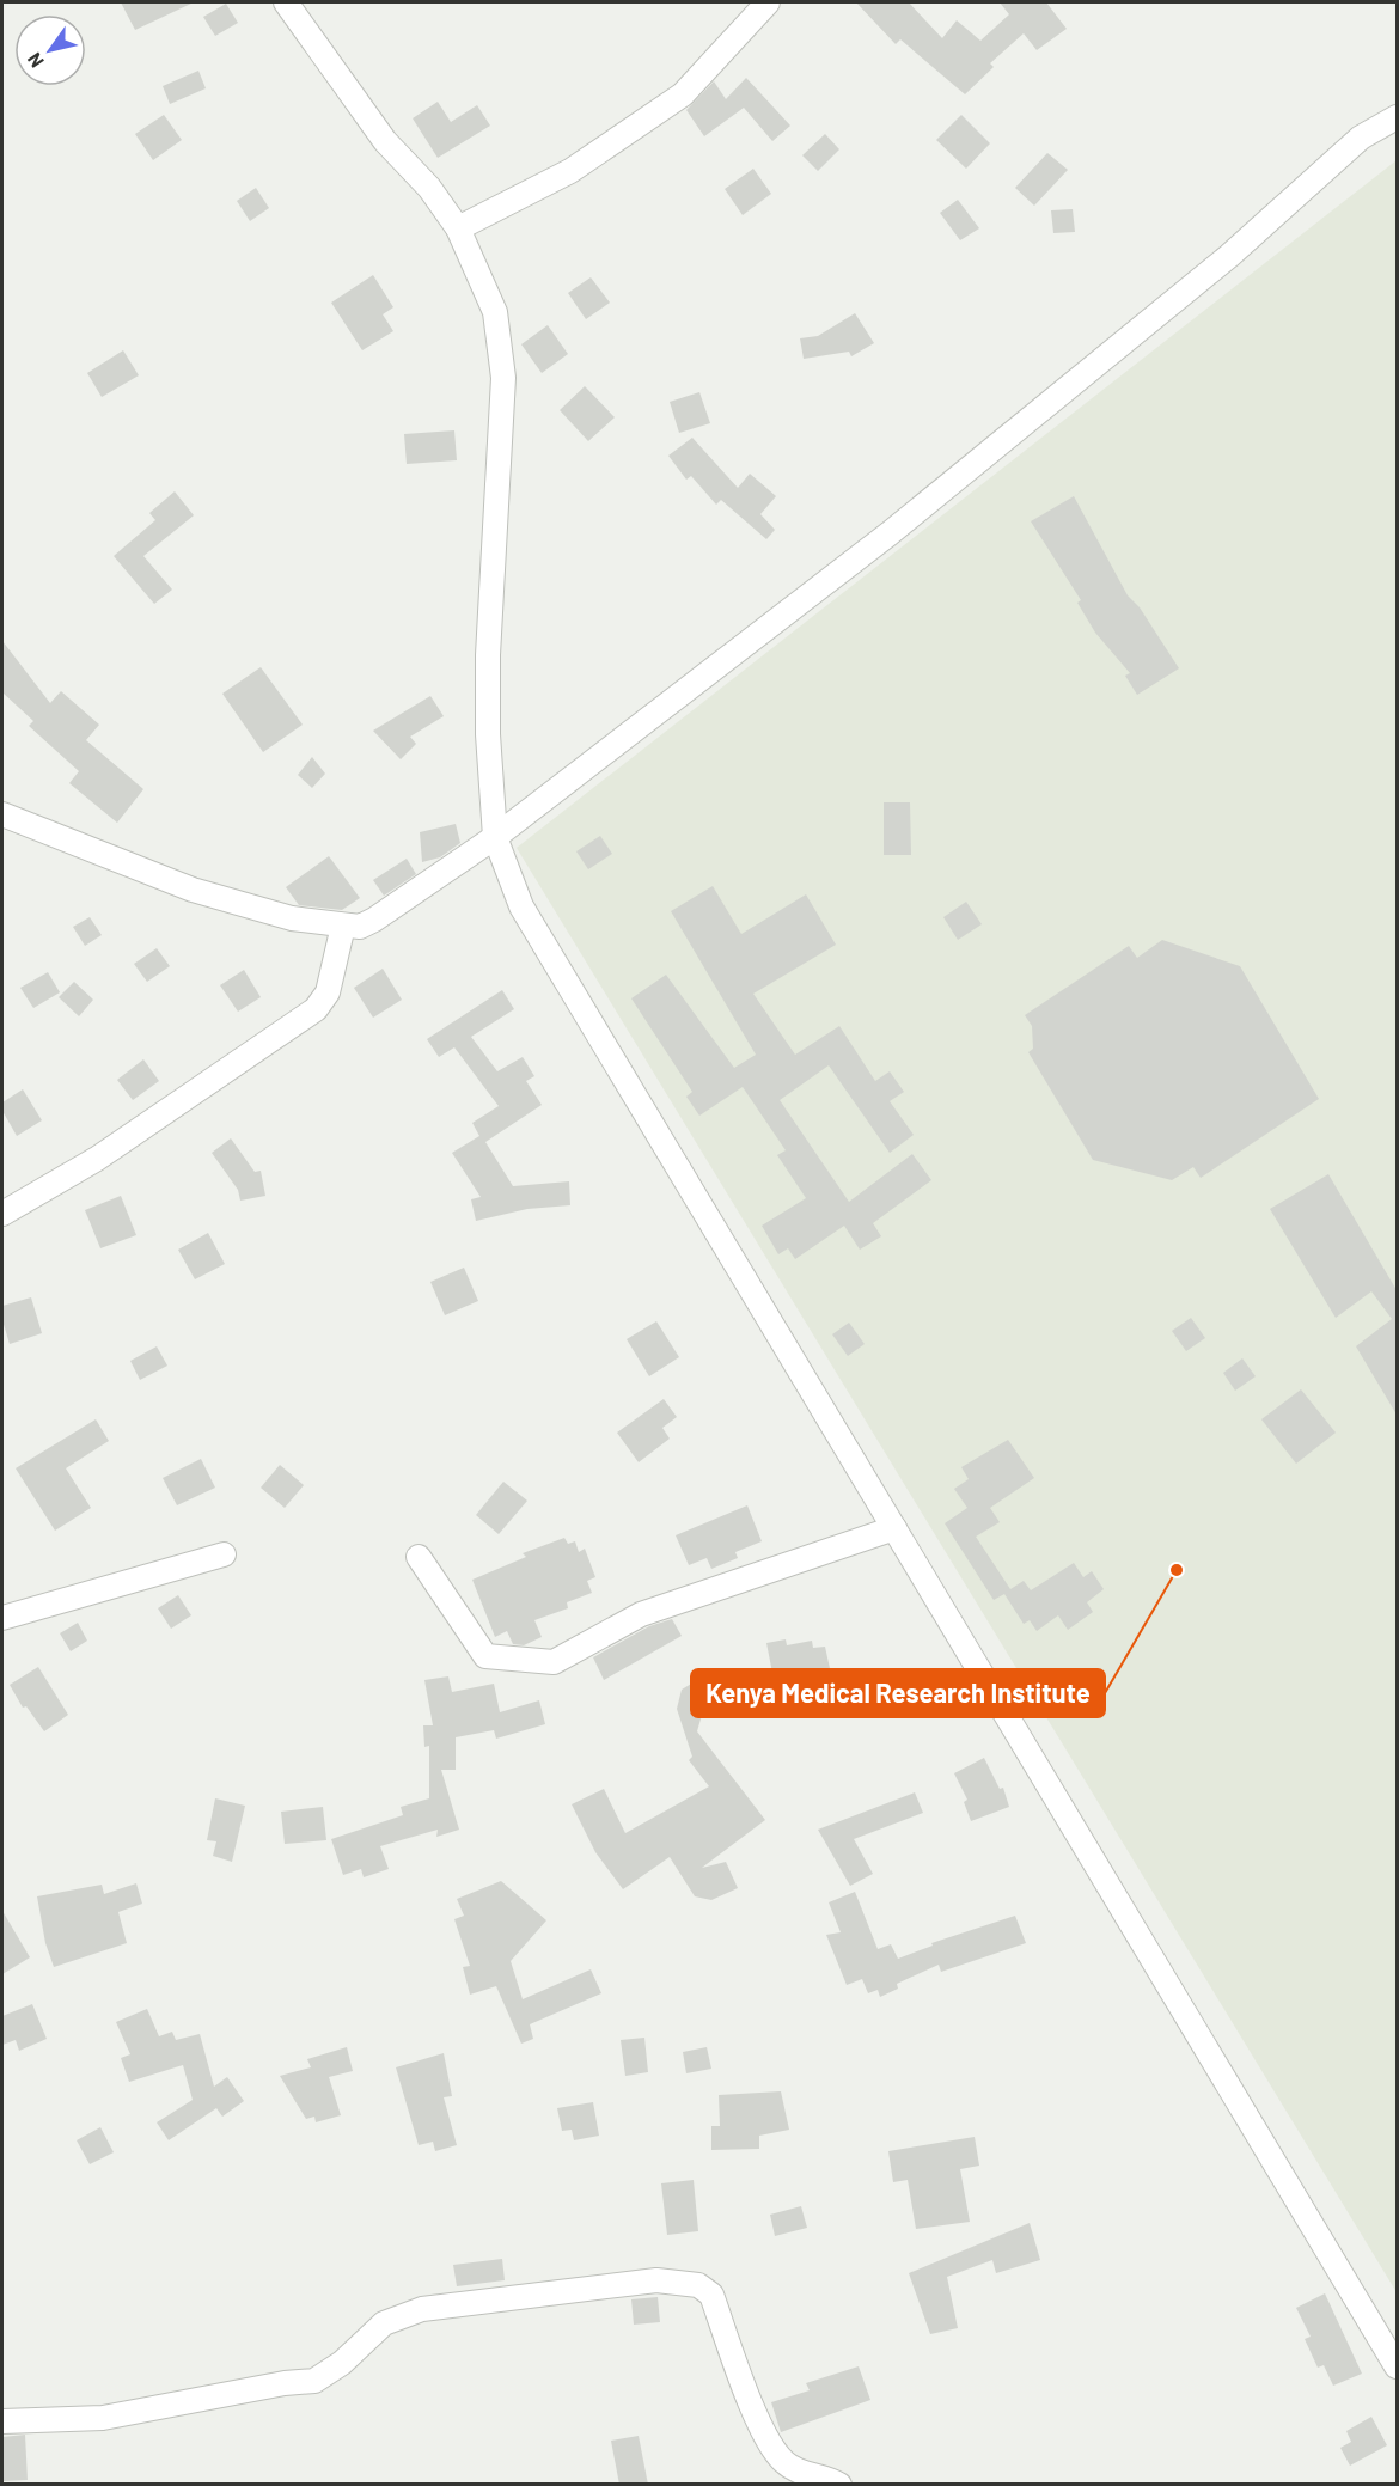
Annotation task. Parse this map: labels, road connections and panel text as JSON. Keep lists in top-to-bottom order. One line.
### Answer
{"places":["Kenya Medical Research Institute"],"north":"bottom left"}
